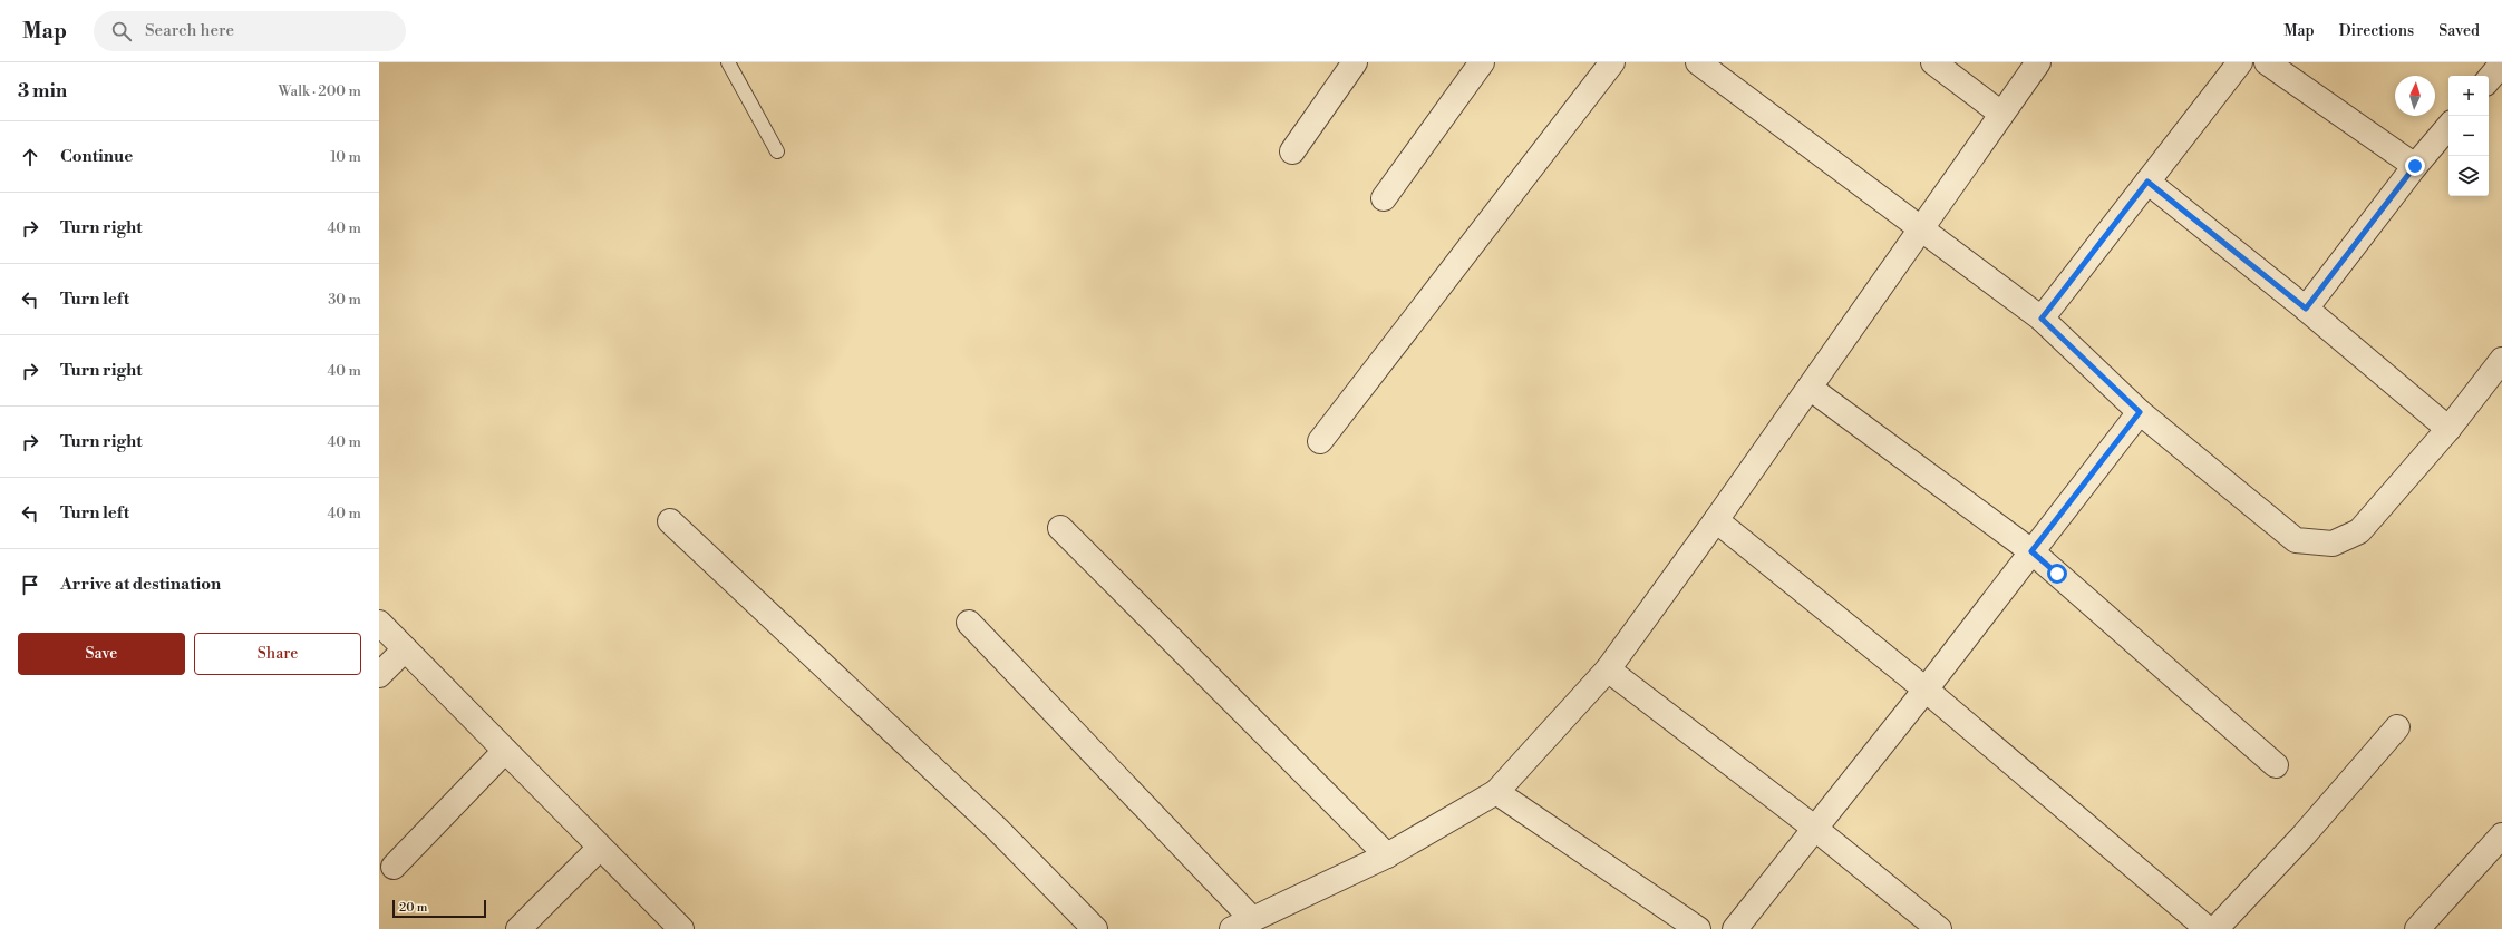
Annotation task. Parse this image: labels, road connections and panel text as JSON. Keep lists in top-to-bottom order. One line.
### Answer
{"scale_bar":"20 m","north":"top","page":{"header":"Map","search":"Search here","nav":["Map","Directions","Saved"],"heading":["3 min","Walk · 200 m"],"map_buttons":["+","−"],"list":[["Continue","10 m"],["Turn right","40 m"],["Turn left","30 m"],["Turn right","40 m"],["Turn right","40 m"],["Turn left","40 m"],"Arrive at destination"],"buttons":["Save","Share"],"scale":"20 m"}}
